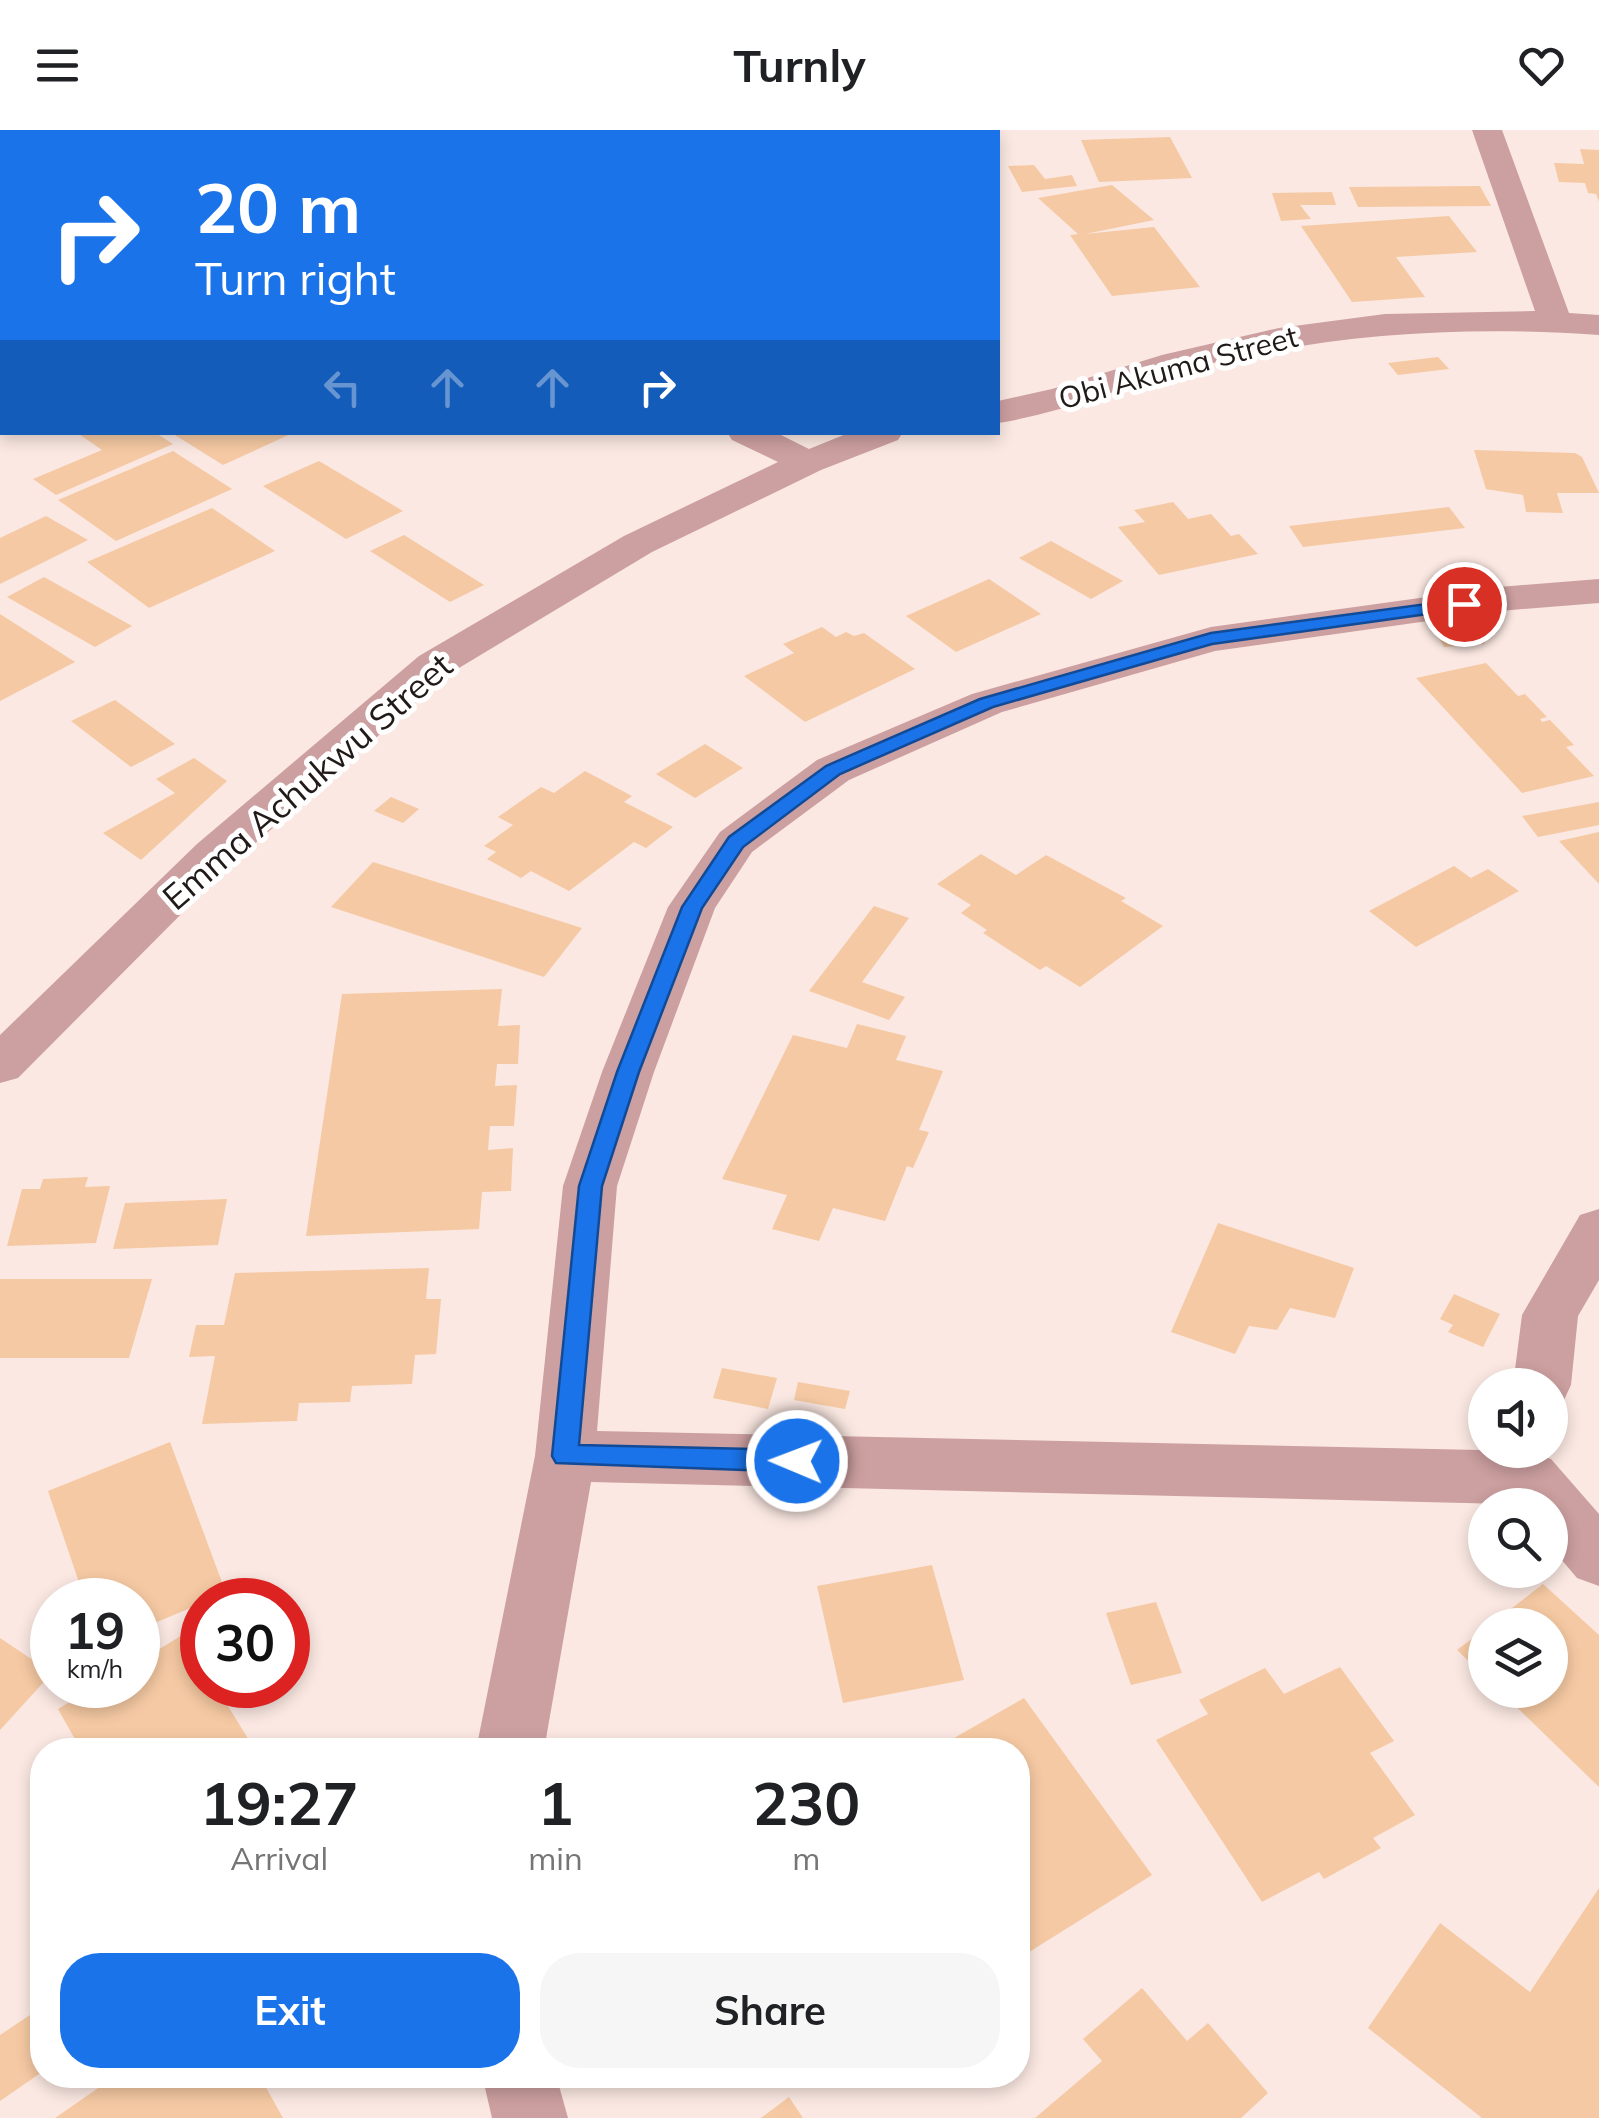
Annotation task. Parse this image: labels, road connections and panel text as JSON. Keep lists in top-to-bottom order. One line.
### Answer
{"streets":{"street":["Obi Akuma Street","Emma Achukwu Street"]},"page":{"header":"Turnly","turn":["20 m","Turn right"],"speed":"19 km/h","limit":"30","eta":["19:27","Arrival","1","min","230","m"],"buttons":["Exit","Share"]}}
